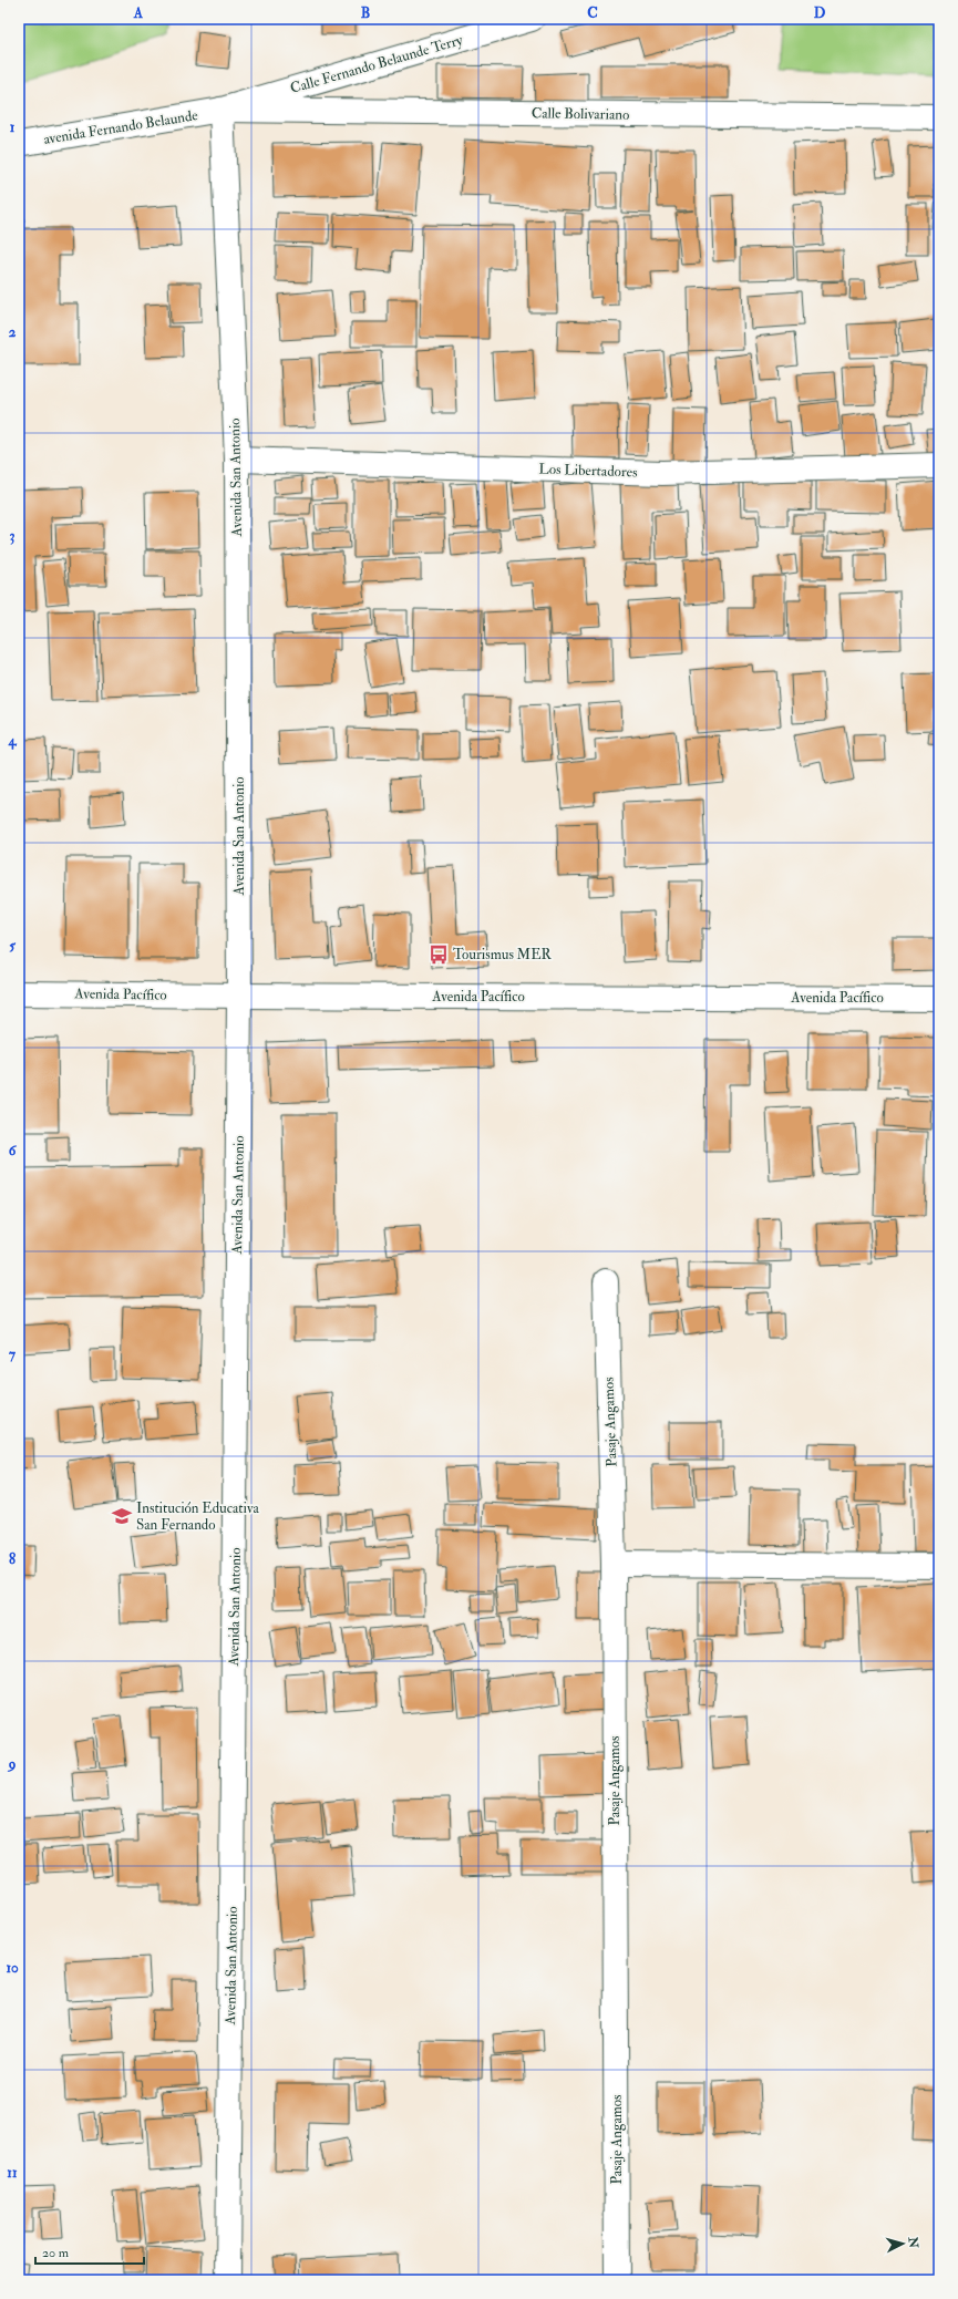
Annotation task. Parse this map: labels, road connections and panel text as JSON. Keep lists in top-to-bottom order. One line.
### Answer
{"streets":{"street":["Calle Fernando Belaunde Terry","Calle Bolivariano","avenida Fernando Belaunde","Los Libertadores","Avenida San Antonio","Avenida Pacífico","Pasaje Angamos"]},"crossings":[["Calle Fernando Belaunde Terry","Calle Bolivariano"],["Calle Fernando Belaunde Terry","avenida Fernando Belaunde"],["Calle Fernando Belaunde Terry","Avenida San Antonio"],["Calle Bolivariano","avenida Fernando Belaunde"],["Calle Bolivariano","Avenida San Antonio"],["avenida Fernando Belaunde","Avenida San Antonio"],["Los Libertadores","Avenida San Antonio"],["Avenida San Antonio","Avenida Pacífico"]],"places":{"bus stop":["Tourismus MER"],"school or university":["Institución Educativa San Fernando"]},"scale_bar":"20 m","north":"right","grid":{"columns":["A","B","C","D"],"rows":["1","2","3","4","5","6","7","8","9","10","11"]}}
